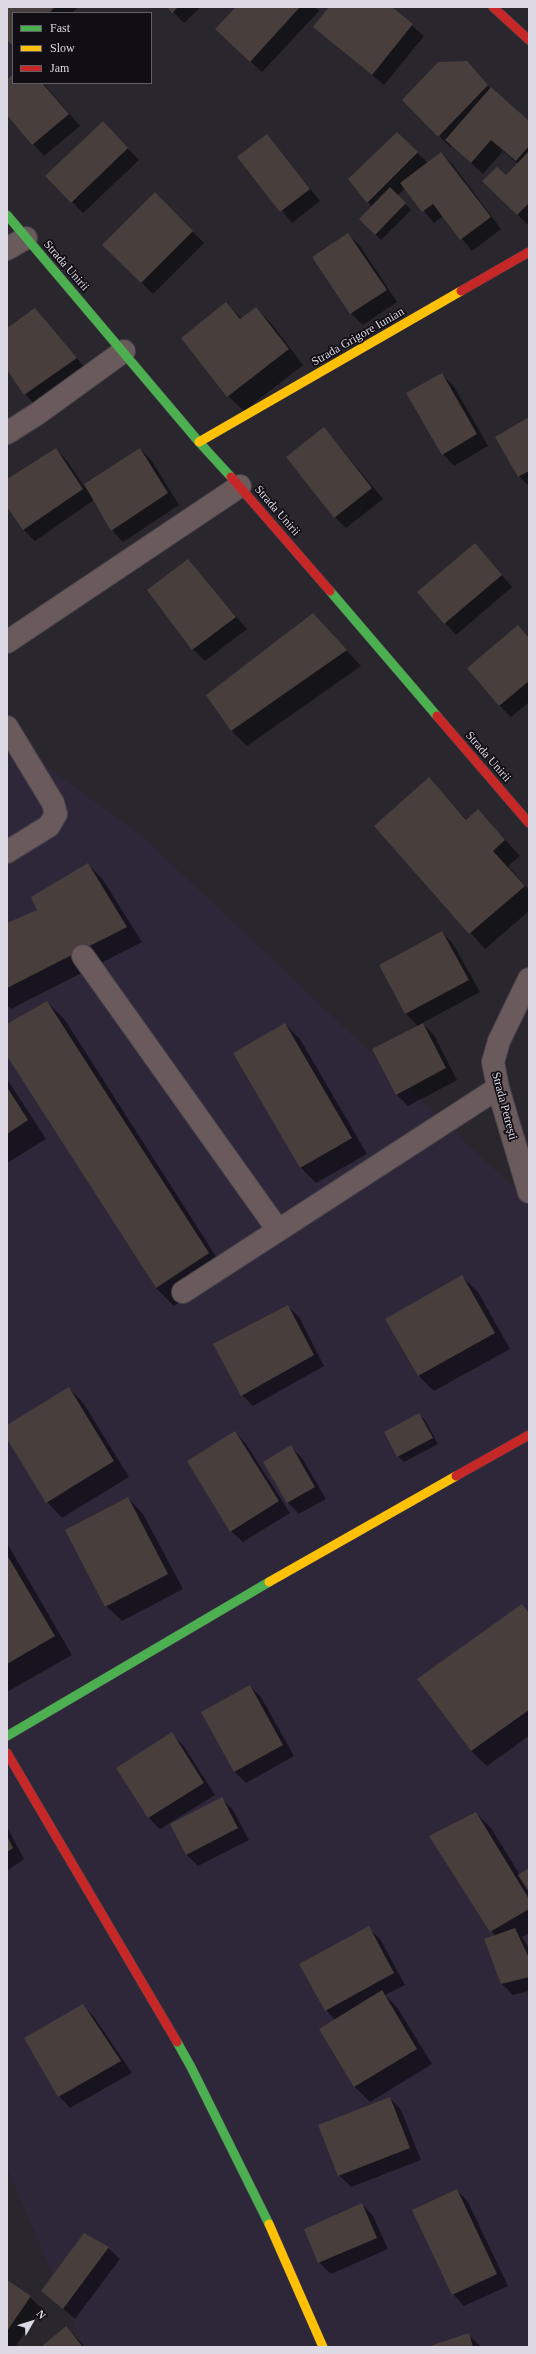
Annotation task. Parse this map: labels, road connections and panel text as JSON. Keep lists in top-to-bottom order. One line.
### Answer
{"streets":{"street":["Strada Unirii","Strada Grigore Iunian","Strada Petrești"]},"crossings":[["Strada Unirii","Strada Grigore Iunian"]],"legend":["Fast","Slow","Jam"],"north":"top right"}
